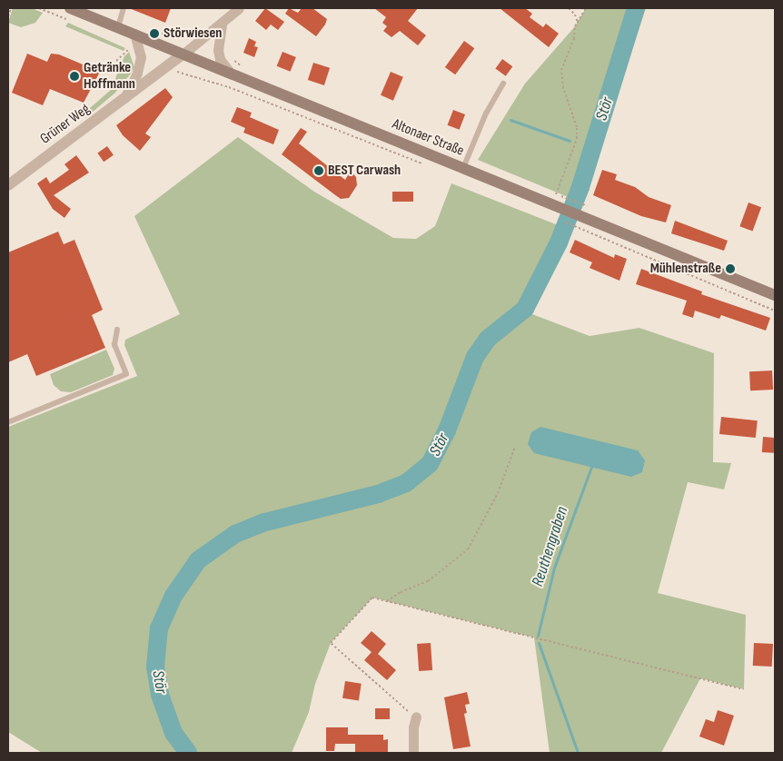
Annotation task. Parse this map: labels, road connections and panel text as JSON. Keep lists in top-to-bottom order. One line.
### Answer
{"streets":{"main road":["Altonaer Straße"],"street":["Grüner Weg"]},"crossings":[["Grüner Weg","Altonaer Straße"]],"water":["Stör","Reuthengraben"],"places":["Störwiesen","Getränke Hoffmann","BEST Carwash","Mühlenstraße"]}
